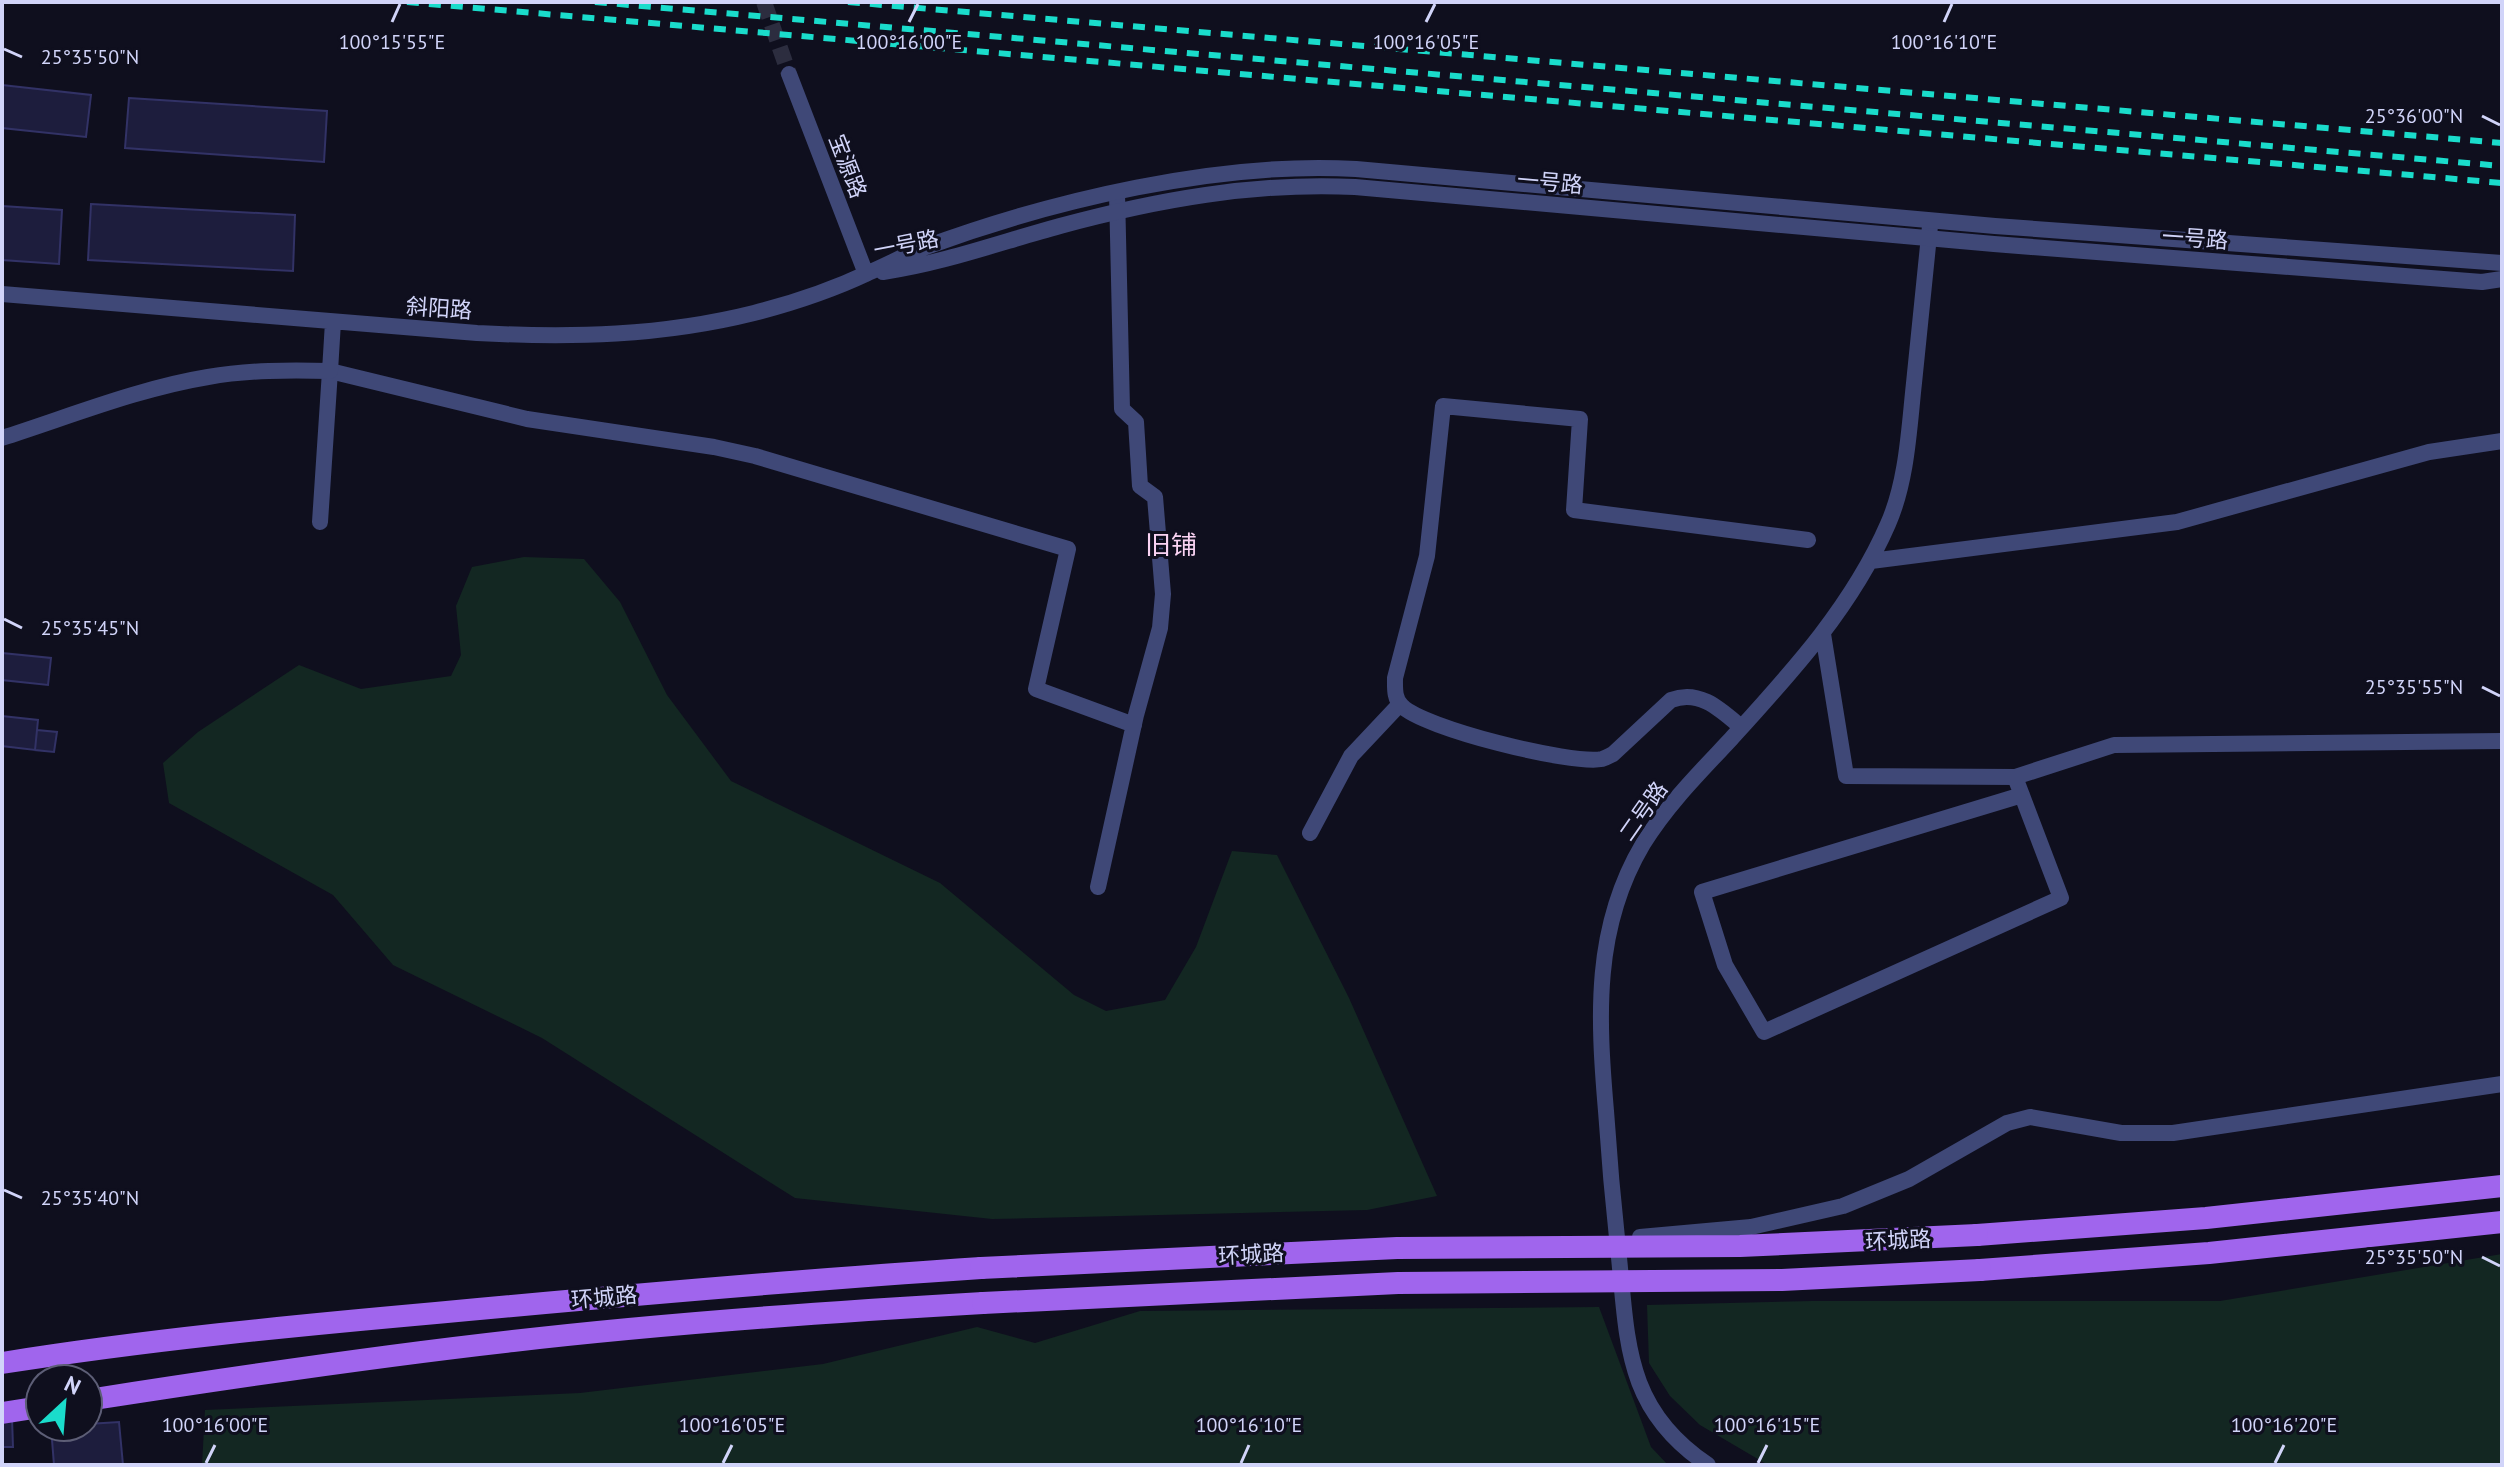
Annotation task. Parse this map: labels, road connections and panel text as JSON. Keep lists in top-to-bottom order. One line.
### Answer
{"streets":{"main road":["环城路"],"street":["宝源路","一号路","斜阳路","二号路"]},"crossings":[["宝源路","一号路"],["宝源路","斜阳路"],["一号路","斜阳路"],["一号路","二号路"]],"districts":["旧铺"],"north":"top right","coordinates":["100°15'55\"E","100°16'00\"E","100°16'05\"E","100°16'10\"E","25°35'50\"N","25°36'00\"N","25°35'45\"N","25°35'55\"N","25°35'40\"N","100°16'15\"E","100°16'20\"E"]}
